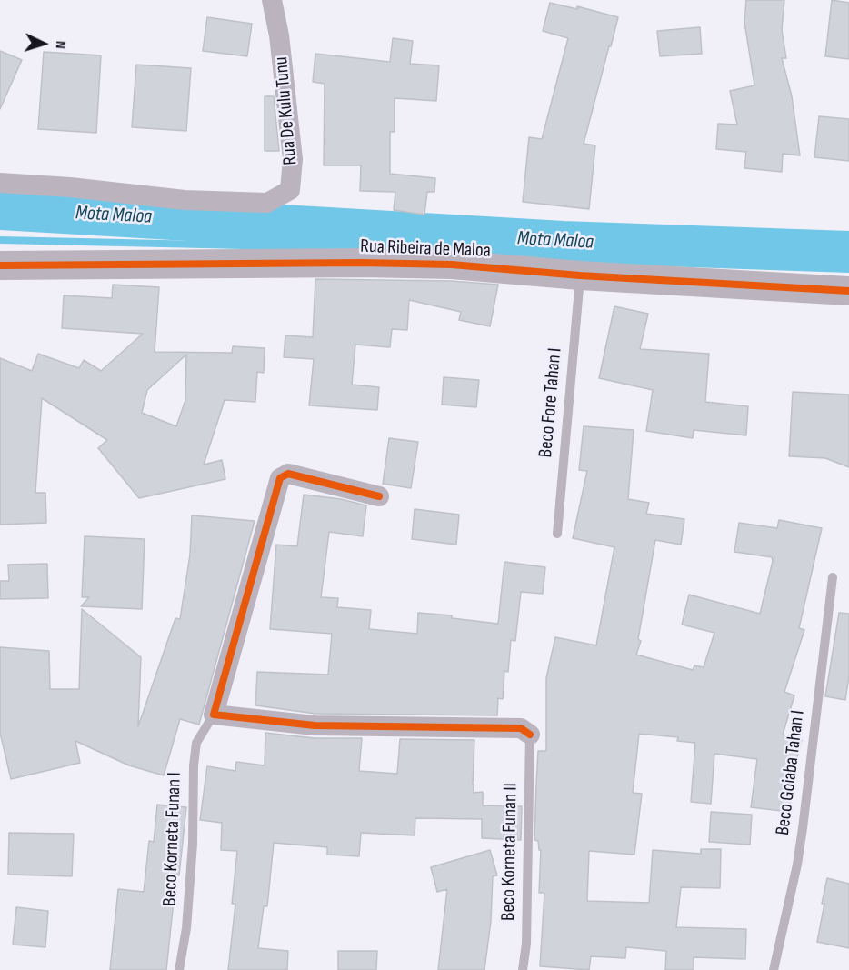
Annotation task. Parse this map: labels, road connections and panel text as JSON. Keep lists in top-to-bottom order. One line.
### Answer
{"streets":{"street":["Rua De Kulu Tunu","Rua Ribeira de Maloa"],"lane":["Beco Fore Tahan I","Beco Goiaba Tahan I","Beco Korneta Funan I","Beco Korneta Funan II"]},"crossings":[["Rua Ribeira de Maloa","Beco Fore Tahan I"]],"water":["Mota Maloa"],"north":"right"}
